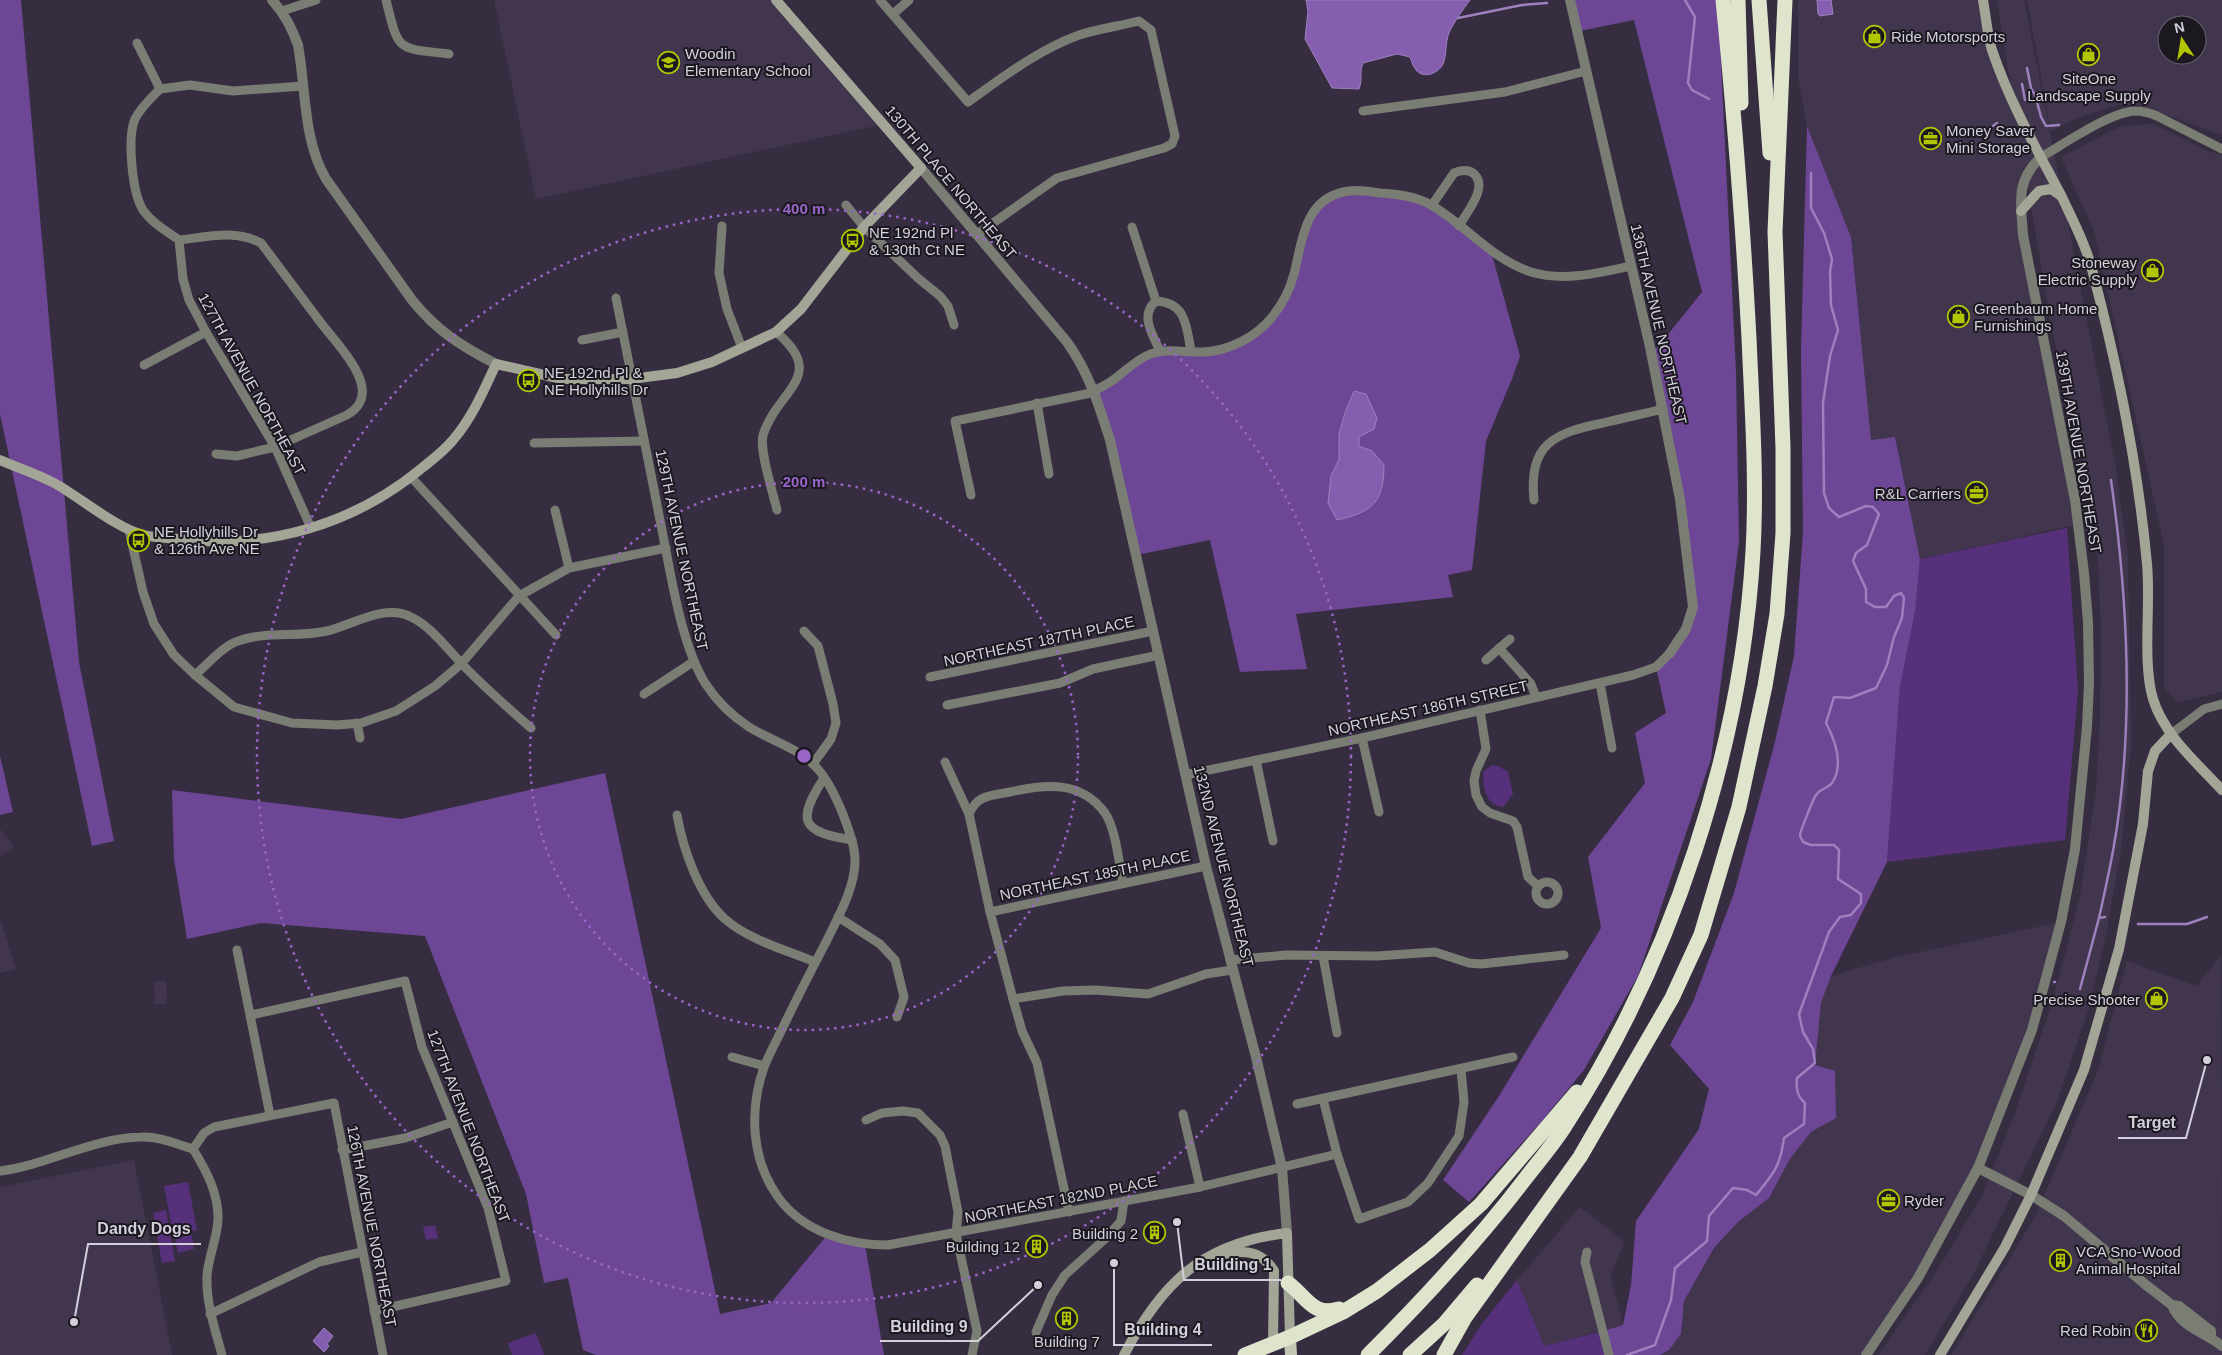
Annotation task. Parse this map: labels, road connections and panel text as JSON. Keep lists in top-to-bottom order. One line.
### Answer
{"streets":{"main road":["130TH PLACE NORTHEAST","132ND AVENUE NORTHEAST"],"street":["136TH AVENUE NORTHEAST","127TH AVENUE NORTHEAST","139TH AVENUE NORTHEAST","129TH AVENUE NORTHEAST","NORTHEAST 187TH PLACE","NORTHEAST 186TH STREET","NORTHEAST 185TH PLACE","NORTHEAST 182ND PLACE","126TH AVENUE NORTHEAST"]},"crossings":[["130TH PLACE NORTHEAST","132ND AVENUE NORTHEAST"],["136TH AVENUE NORTHEAST","NORTHEAST 186TH STREET"],["127TH AVENUE NORTHEAST","126TH AVENUE NORTHEAST"],["129TH AVENUE NORTHEAST","NORTHEAST 182ND PLACE"],["NORTHEAST 187TH PLACE","132ND AVENUE NORTHEAST"],["NORTHEAST 186TH STREET","132ND AVENUE NORTHEAST"],["132ND AVENUE NORTHEAST","NORTHEAST 185TH PLACE"],["132ND AVENUE NORTHEAST","NORTHEAST 182ND PLACE"]],"places":{"shop":["Ride Motorsports","SiteOne Landscape Supply","Stoneway Electric Supply","Greenbaum Home Furnishings","Precise Shooter"],"school or university":["Woodin Elementary School"],"office":["Money Saver Mini Storage","R&L Carriers","Ryder"],"bus stop":["NE 192nd Pl & 130th Ct NE","NE 192nd Pl & NE Hollyhills Dr","NE Hollyhills Dr & 126th Ave NE"],"other":["Target","Building 1","Building 4","Building 9","Dandy Dogs"],"building":["Building 2","Building 12","VCA Sno-Wood Animal Hospital","Building 7"],"restaurant":["Red Robin"]},"north":"top","rings":["400 m","200 m"]}
